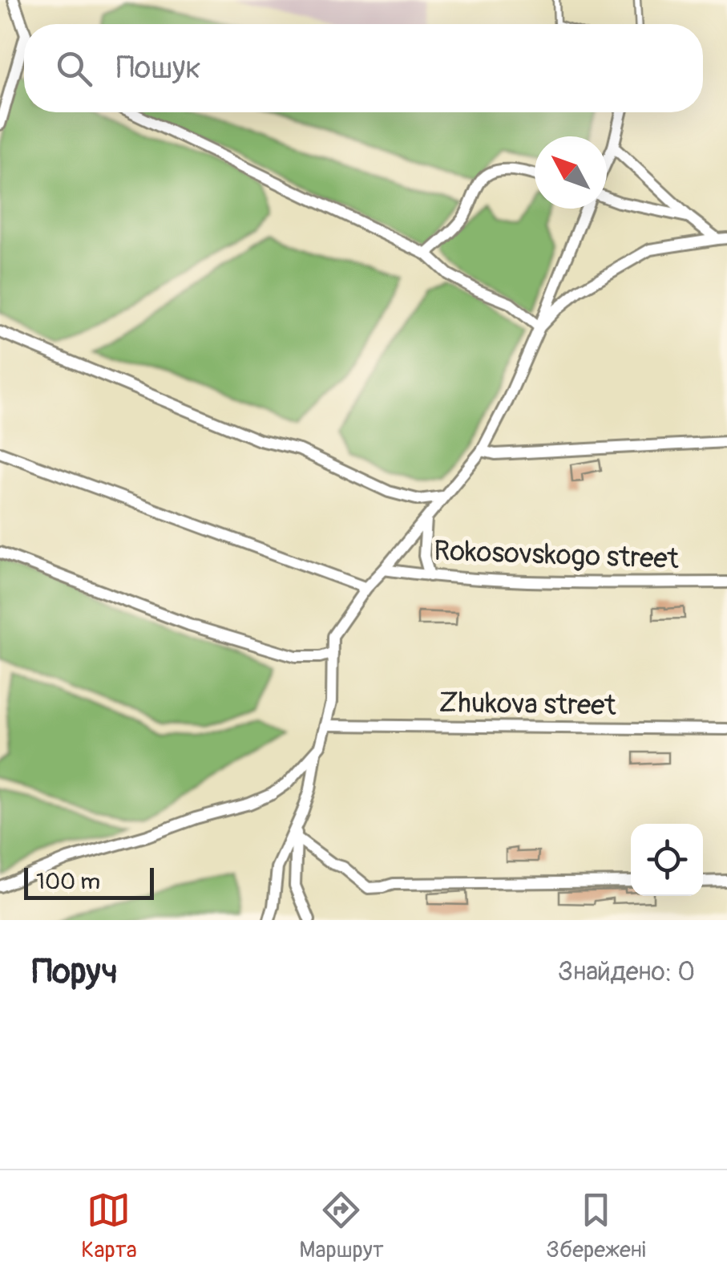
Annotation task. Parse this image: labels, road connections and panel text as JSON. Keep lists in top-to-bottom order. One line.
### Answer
{"streets":{"street":["Rokosovskogo street","Zhukova street"]},"scale_bar":"100 m","north":"top left","page":{"search":"Пошук","scale":"100 m","heading":["Поруч","Знайдено: 0"],"nav":["Карта","Маршрут","Збережені"]}}
